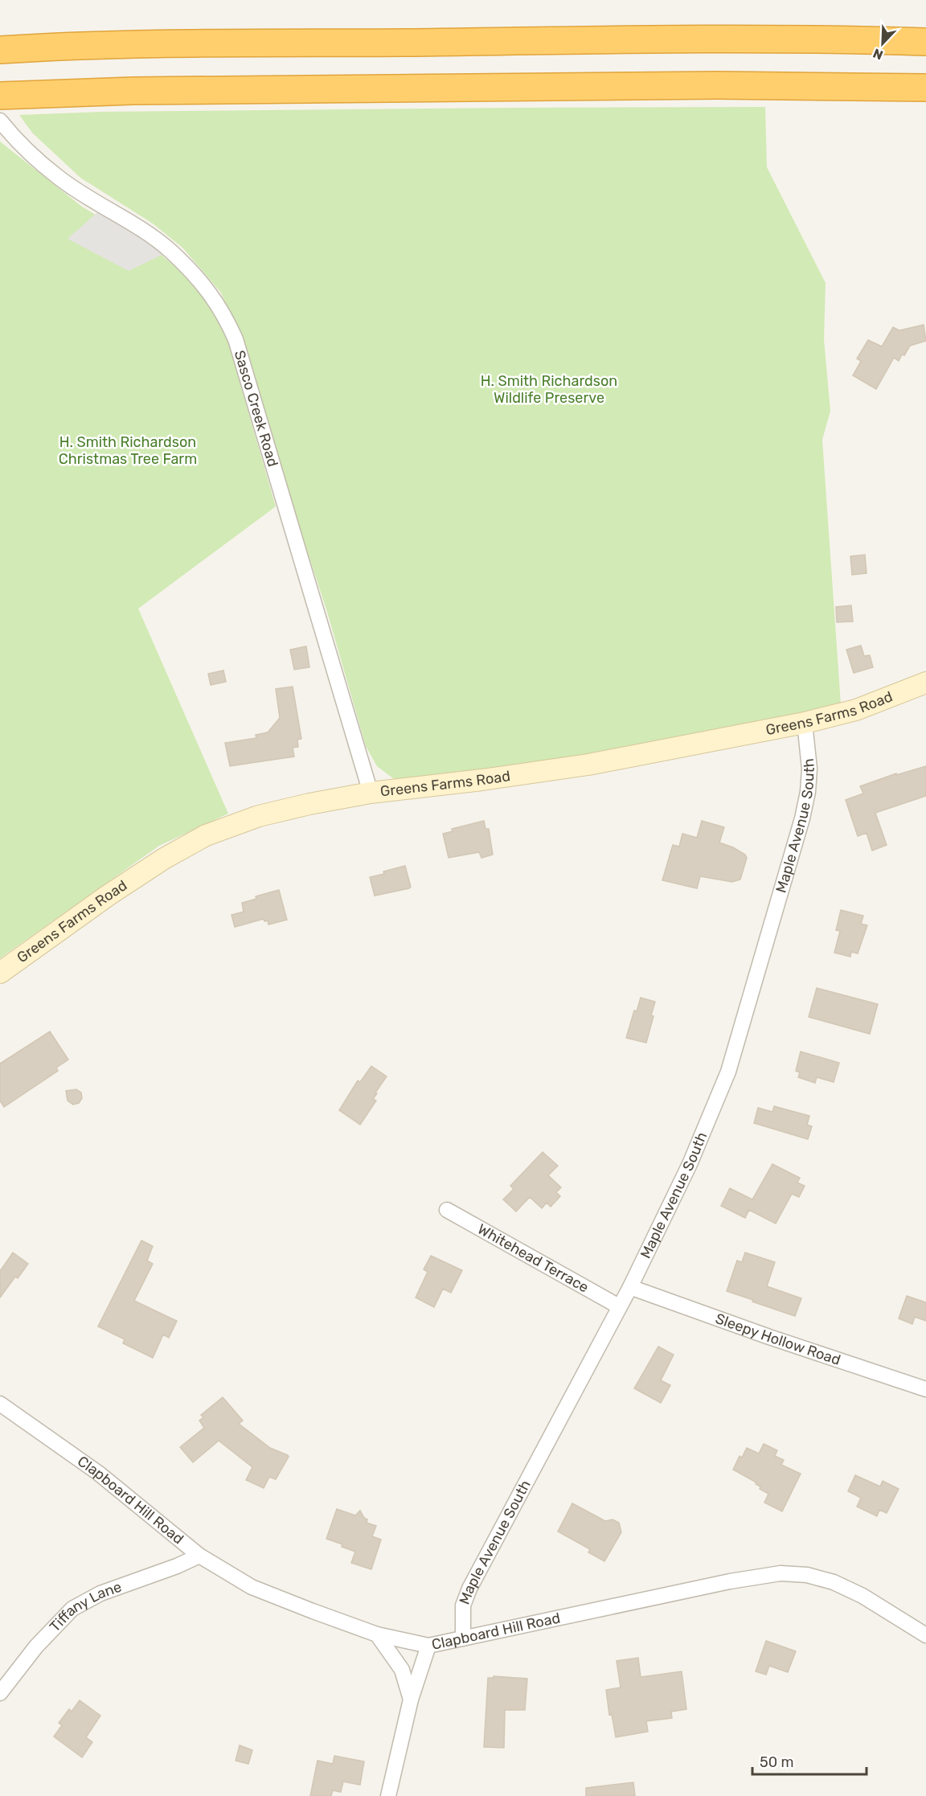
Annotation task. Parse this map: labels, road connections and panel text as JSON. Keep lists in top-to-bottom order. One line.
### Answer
{"streets":{"street":["Sasco Creek Road","Greens Farms Road","Maple Avenue South","Whitehead Terrace","Sleepy Hollow Road","Clapboard Hill Road","Tiffany Lane"]},"crossings":[["Sasco Creek Road","Greens Farms Road"],["Greens Farms Road","Maple Avenue South"],["Maple Avenue South","Whitehead Terrace"],["Maple Avenue South","Sleepy Hollow Road"],["Maple Avenue South","Clapboard Hill Road"],["Clapboard Hill Road","Tiffany Lane"]],"parks":["H. Smith Richardson Wildlife Preserve","H. Smith Richardson Christmas Tree Farm"],"scale_bar":"50 m","north":"bottom left"}
